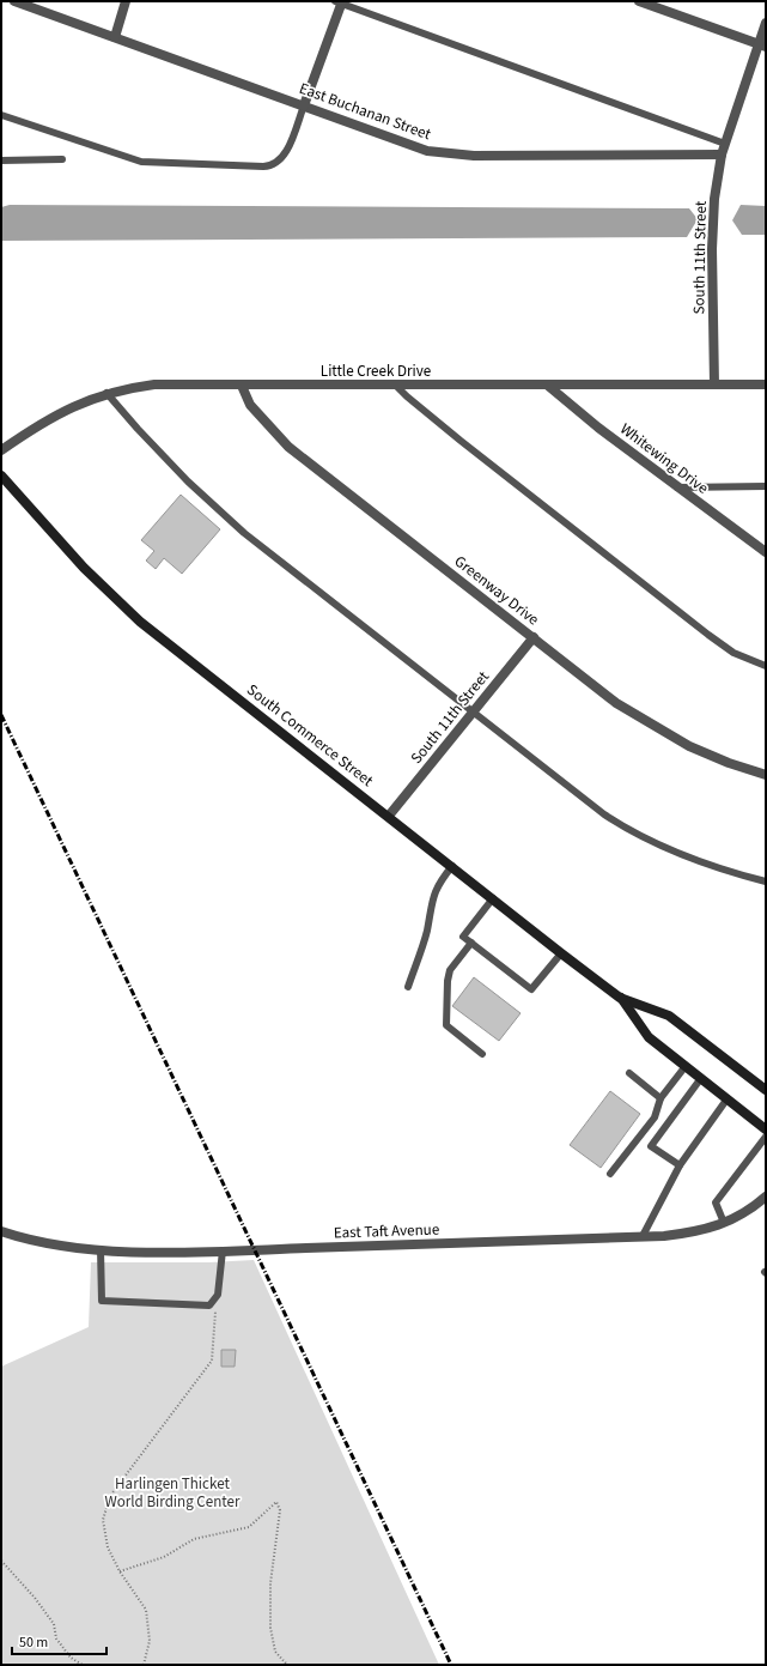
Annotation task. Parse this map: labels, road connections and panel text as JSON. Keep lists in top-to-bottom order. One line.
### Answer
{"streets":{"main road":["South Commerce Street"],"street":["East Buchanan Street","South 11th Street","Little Creek Drive","Whitewing Drive","Greenway Drive","East Taft Avenue"]},"crossings":[["East Buchanan Street","South 11th Street"],["South 11th Street","Little Creek Drive"],["South 11th Street","Greenway Drive"],["South 11th Street","South Commerce Street"],["Little Creek Drive","Whitewing Drive"],["Little Creek Drive","Greenway Drive"]],"parks":["Harlingen Thicket World Birding Center"],"scale_bar":"50 m"}
